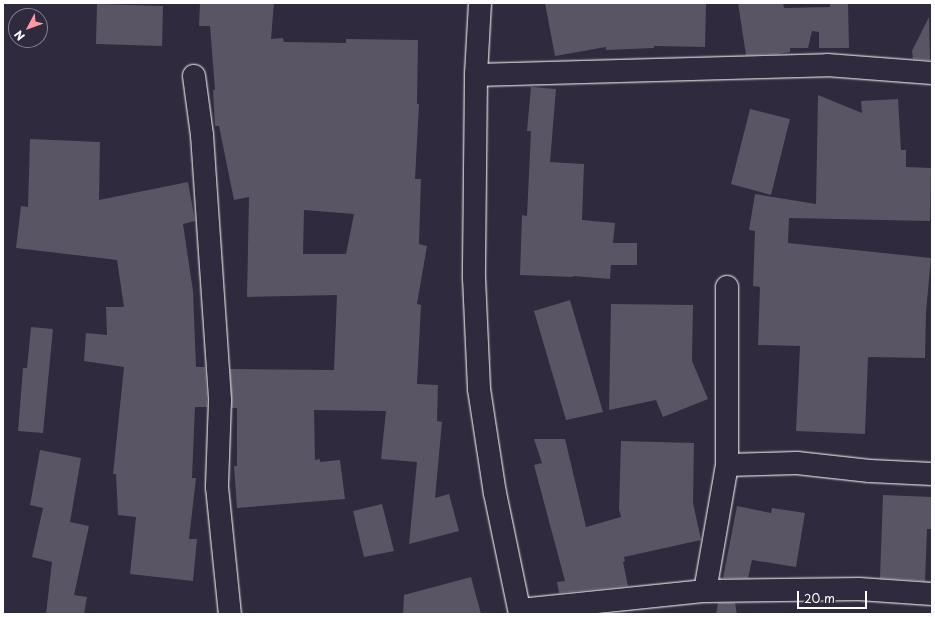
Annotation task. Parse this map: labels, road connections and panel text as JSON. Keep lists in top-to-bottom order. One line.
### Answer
{"scale_bar":"20 m","north":"bottom left"}
